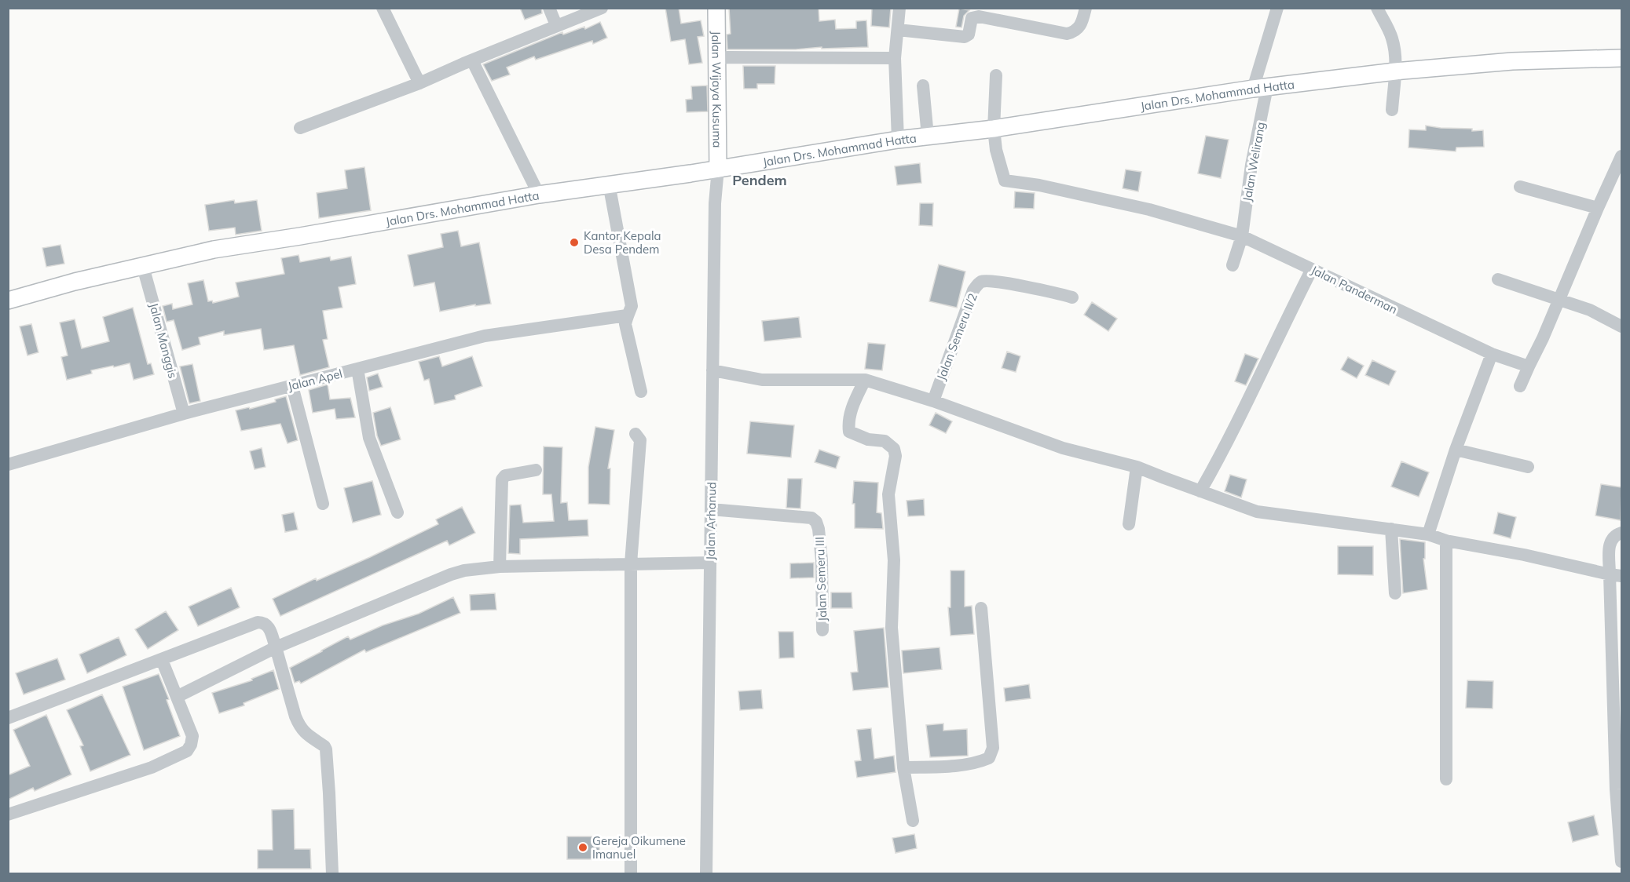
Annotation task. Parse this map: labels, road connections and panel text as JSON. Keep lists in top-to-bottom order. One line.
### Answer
{"streets":{"main road":["Jalan Wijaya Kusuma","Jalan Drs. Mohammad Hatta"],"street":["Jalan Welirang","Jalan Panderman","Jalan Semeru II/2","Jalan Manggis","Jalan Apel","Jalan Arhanud","Jalan Semeru III"]},"crossings":[["Jalan Wijaya Kusuma","Jalan Drs. Mohammad Hatta"],["Jalan Wijaya Kusuma","Jalan Arhanud"],["Jalan Drs. Mohammad Hatta","Jalan Welirang"],["Jalan Drs. Mohammad Hatta","Jalan Panderman"],["Jalan Drs. Mohammad Hatta","Jalan Manggis"],["Jalan Drs. Mohammad Hatta","Jalan Arhanud"],["Jalan Welirang","Jalan Panderman"],["Jalan Manggis","Jalan Apel"],["Jalan Arhanud","Jalan Semeru III"]],"districts":["Pendem"],"places":["Kantor Kepala Desa Pendem","Gereja Oikumene Imanuel"]}
